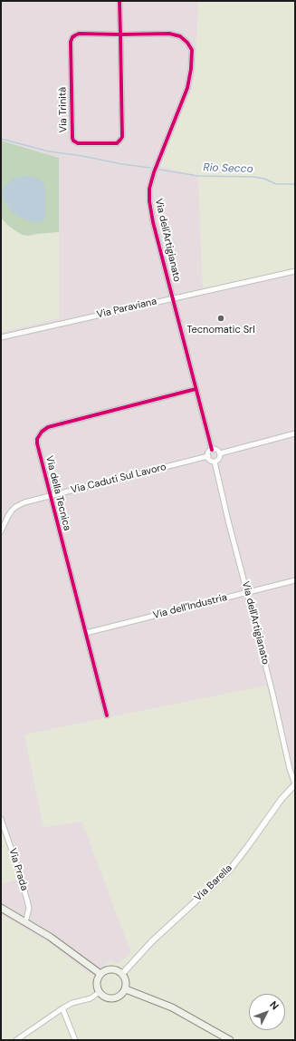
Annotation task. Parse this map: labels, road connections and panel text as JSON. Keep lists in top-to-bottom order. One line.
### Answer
{"streets":{"street":["Via Trinità","Via dell'Artigianato","Via Paraviana","Via Caduti Sul Lavoro","Via della Tecnica","Via dell’Industria","Via Prada","Via Barella"]},"crossings":[["Via Trinità","Via dell'Artigianato"],["Via dell'Artigianato","Via Paraviana"],["Via dell'Artigianato","Via Caduti Sul Lavoro"],["Via dell'Artigianato","Via della Tecnica"],["Via dell'Artigianato","Via dell’Industria"],["Via dell'Artigianato","Via Barella"],["Via Caduti Sul Lavoro","Via della Tecnica"],["Via della Tecnica","Via dell’Industria"]],"water":["Rio Secco"],"places":["Tecnomatic Srl"],"north":"top right"}
